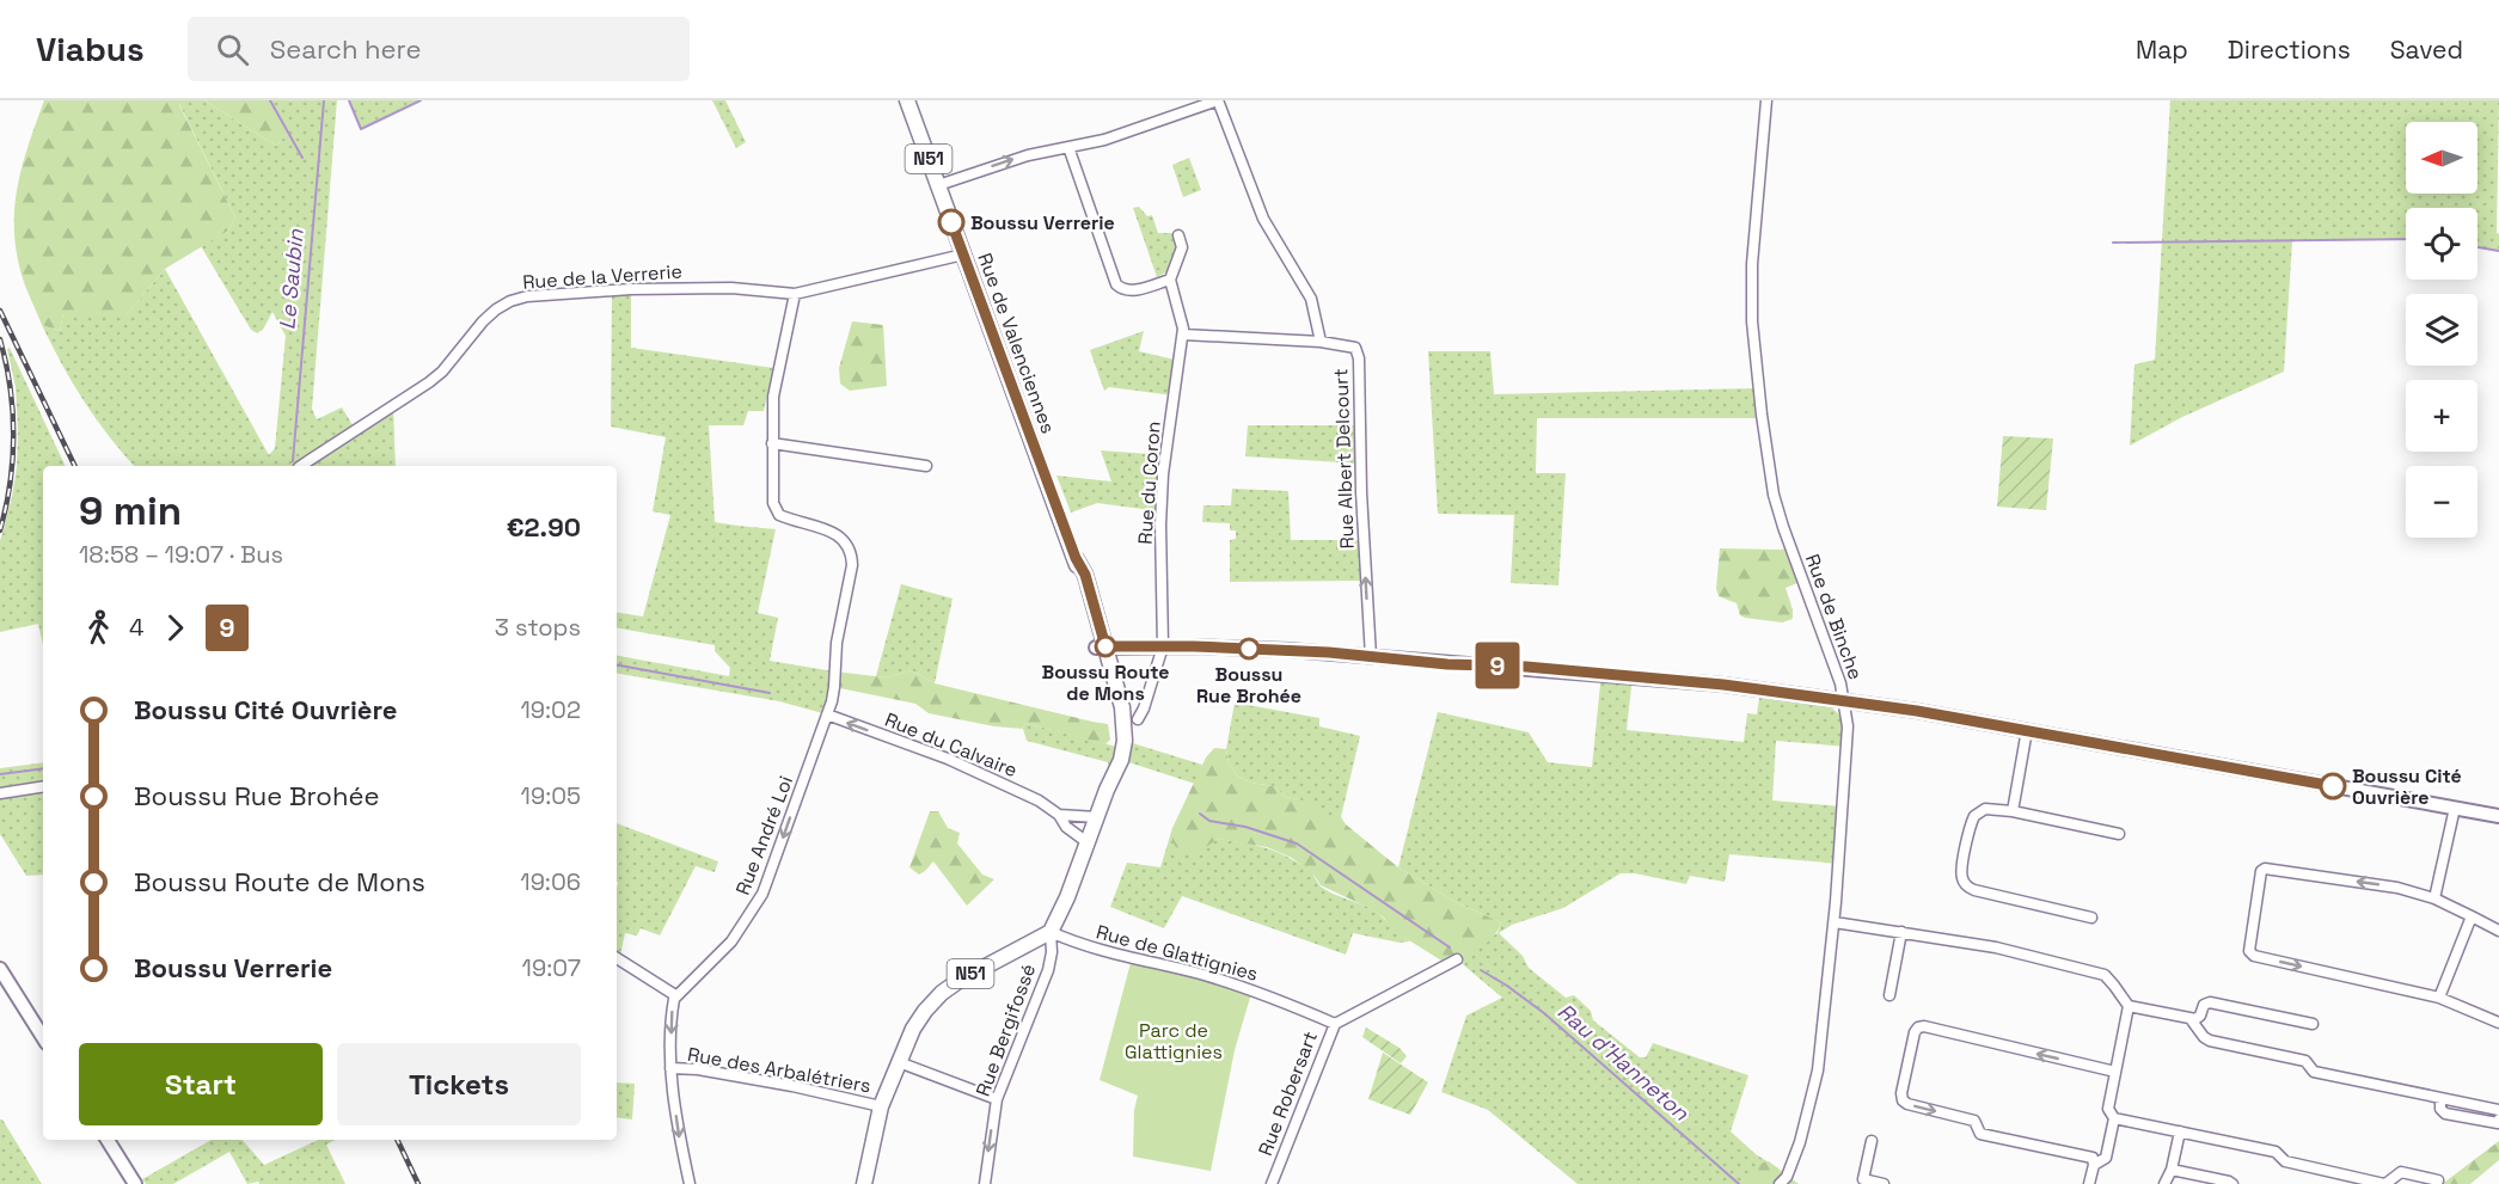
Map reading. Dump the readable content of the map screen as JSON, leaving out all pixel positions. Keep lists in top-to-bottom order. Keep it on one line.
{"streets":{"main road":["N51","Rue de Valenciennes"],"street":["Rue de la Verrerie","Rue Albert Delcourt","Rue du Coron","Rue de Binche","Rue du Calvaire","Rue André Loi","Rue de Glattignies","Rue Bergifossé","Rue des Arbalétriers","Rue Robersart"]},"crossings":[["N51","Rue de Valenciennes"],["N51","Rue du Calvaire"],["N51","Rue de Glattignies"],["N51","Rue Bergifossé"],["N51","Rue des Arbalétriers"],["Rue de la Verrerie","Rue de Valenciennes"],["Rue de la Verrerie","Rue André Loi"],["Rue de Valenciennes","Rue du Calvaire"],["Rue Albert Delcourt","Rue du Coron"],["Rue du Calvaire","Rue André Loi"],["Rue de Glattignies","Rue Bergifossé"],["Rue de Glattignies","Rue Robersart"]],"one_way":["Rue Albert Delcourt","Rue du Calvaire","Rue André Loi"],"water":["Le Saubin","Rau d'Hanneton"],"parks":["Parc de Glattignies"],"places":["Boussu Verrerie","Boussu Route de Mons","Boussu Rue Brohée","Boussu Cité Ouvrière"],"lines":["bus line 9"],"north":"left","page":{"header":"Viabus","search":"Search here","nav":["Map","Directions","Saved"],"on_map":"9","map_buttons":["+","−"],"heading":["9 min","18:58 – 19:07 · Bus","€2.90"],"legs":["4","9","3 stops"],"list":[{"name":"Boussu Cité Ouvrière","value":"19:02"},{"name":"Boussu Rue Brohée","value":"19:05"},{"name":"Boussu Route de Mons","value":"19:06"},{"name":"Boussu Verrerie","value":"19:07"}],"buttons":["Start","Tickets"]}}
